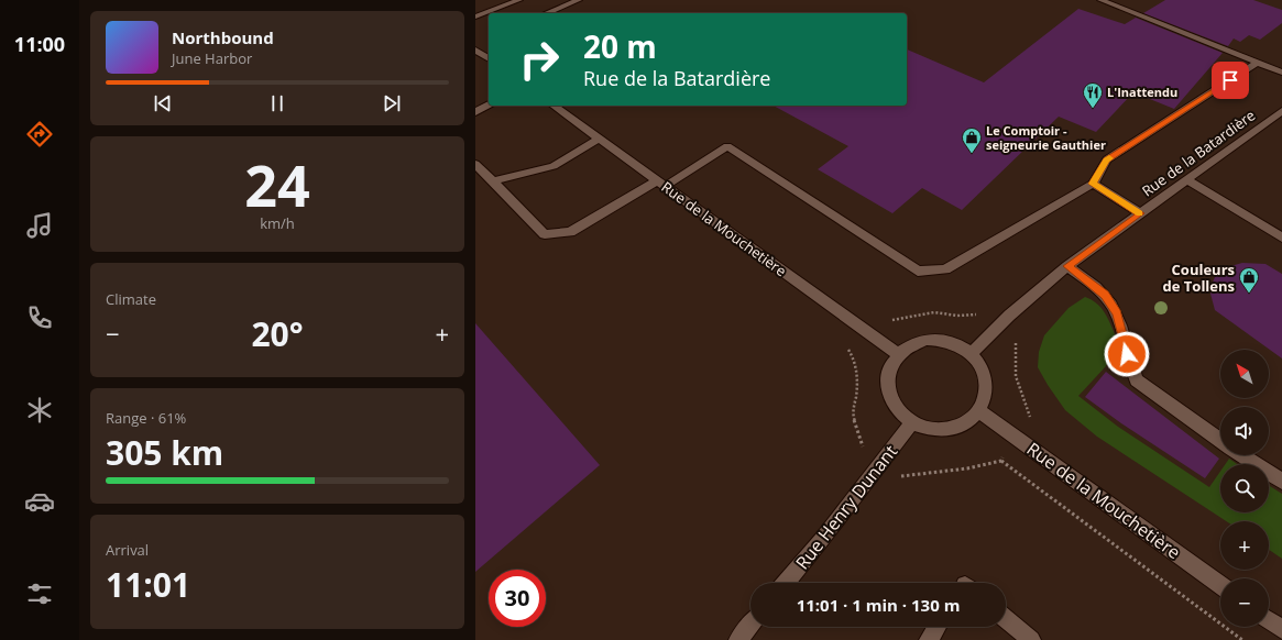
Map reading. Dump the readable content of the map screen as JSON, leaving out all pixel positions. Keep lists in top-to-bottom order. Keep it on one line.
{"streets":{"street":["Rue de la Batardière","Rue de la Mouchetière","Rue Henry Dunant"]},"crossings":[["Rue de la Batardière","Rue de la Mouchetière"],["Rue de la Batardière","Rue Henry Dunant"],["Rue de la Mouchetière","Rue Henry Dunant"]],"places":{"restaurant":["L'Inattendu"],"shop":["Le Comptoir - seigneurie Gauthier","Couleurs de Tollens"]},"north":"top left","page":{"tabs":"11:00","turn":["20 m","Rue de la Batardière"],"song":["Northbound","June Harbor"],"tile":[["24","km/h"],"Climate",["Range · 61%","305 km"],["Arrival","11:01"]],"heat":["−","20°","+"],"map_buttons":["+","−"],"limit":"30","trip":"11:01 · 1 min · 130 m"}}
